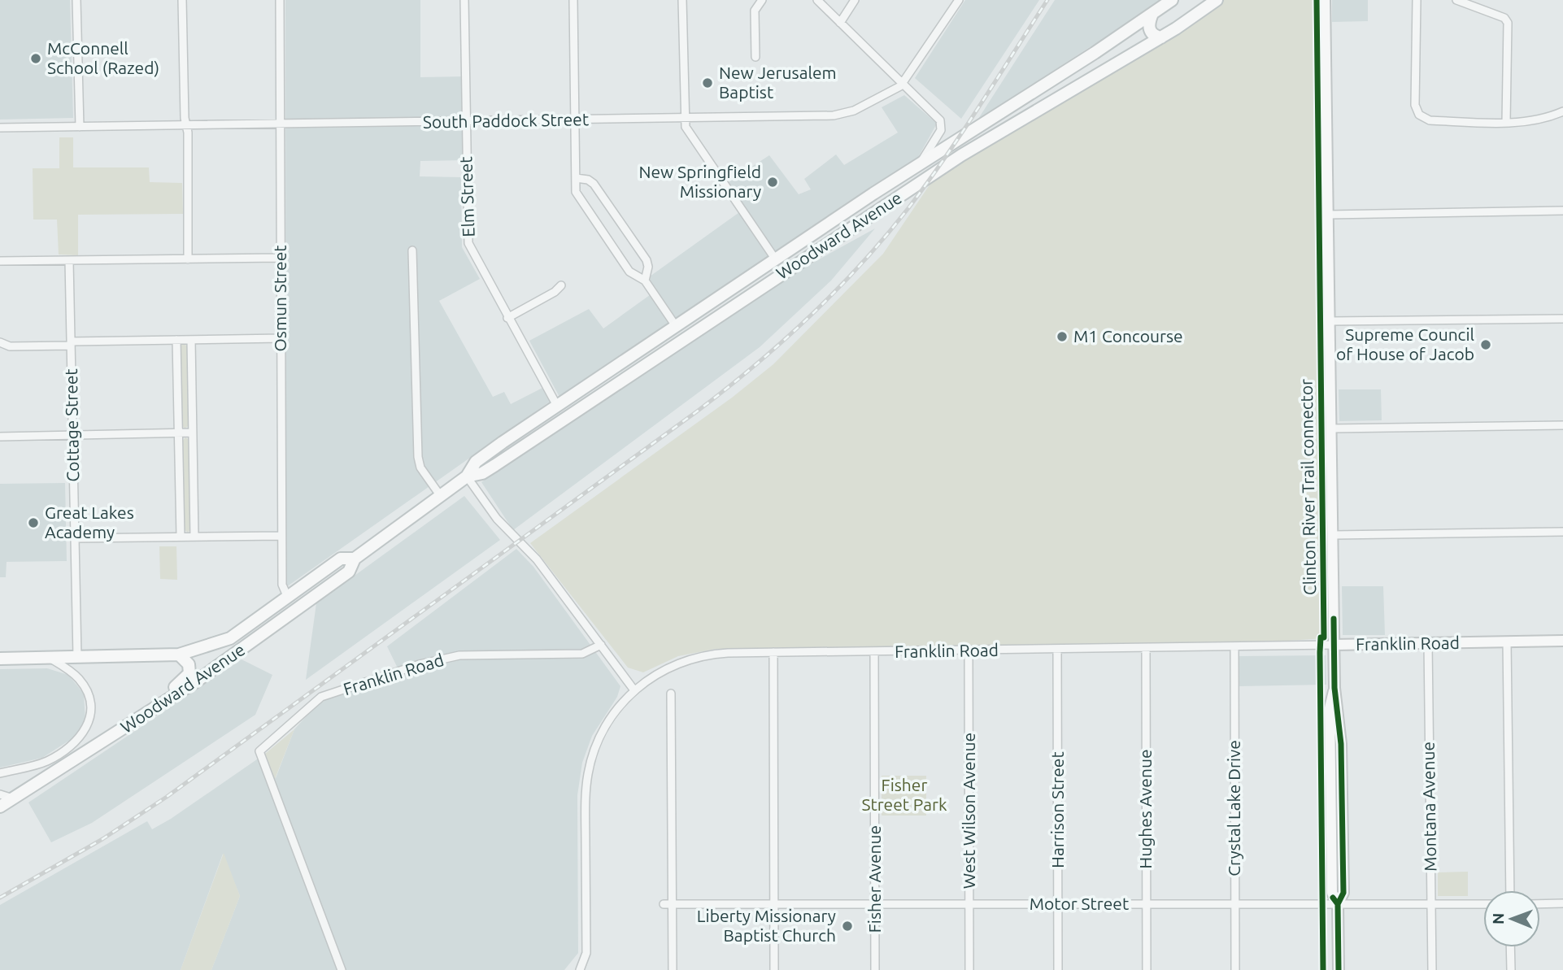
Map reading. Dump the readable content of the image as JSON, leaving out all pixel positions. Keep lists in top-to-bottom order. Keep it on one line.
{"streets":{"main road":["Woodward Avenue"],"street":["South Paddock Street","Elm Street","Osmun Street","Cottage Street","Franklin Road","Montana Avenue","Crystal Lake Drive","Hughes Avenue","Harrison Street","West Wilson Avenue","Fisher Avenue","Motor Street"],"cycle path":["Clinton River Trail connector"]},"crossings":[["South Paddock Street","Elm Street"],["South Paddock Street","Osmun Street"],["Elm Street","Woodward Avenue"],["Woodward Avenue","Osmun Street"],["Woodward Avenue","Cottage Street"],["Franklin Road","Montana Avenue"],["Franklin Road","Crystal Lake Drive"],["Franklin Road","Hughes Avenue"],["Franklin Road","Harrison Street"],["Franklin Road","West Wilson Avenue"],["Franklin Road","Fisher Avenue"],["Montana Avenue","Motor Street"],["Crystal Lake Drive","Motor Street"],["Hughes Avenue","Motor Street"],["Harrison Street","Motor Street"],["West Wilson Avenue","Motor Street"],["Fisher Avenue","Motor Street"]],"parks":["Fisher Street Park"],"places":["McConnell School (Razed)","New Jerusalem Baptist","New Springfield Missionary","M1 Concourse","Supreme Council of House of Jacob","Great Lakes Academy","Liberty Missionary Baptist Church"],"north":"left"}
